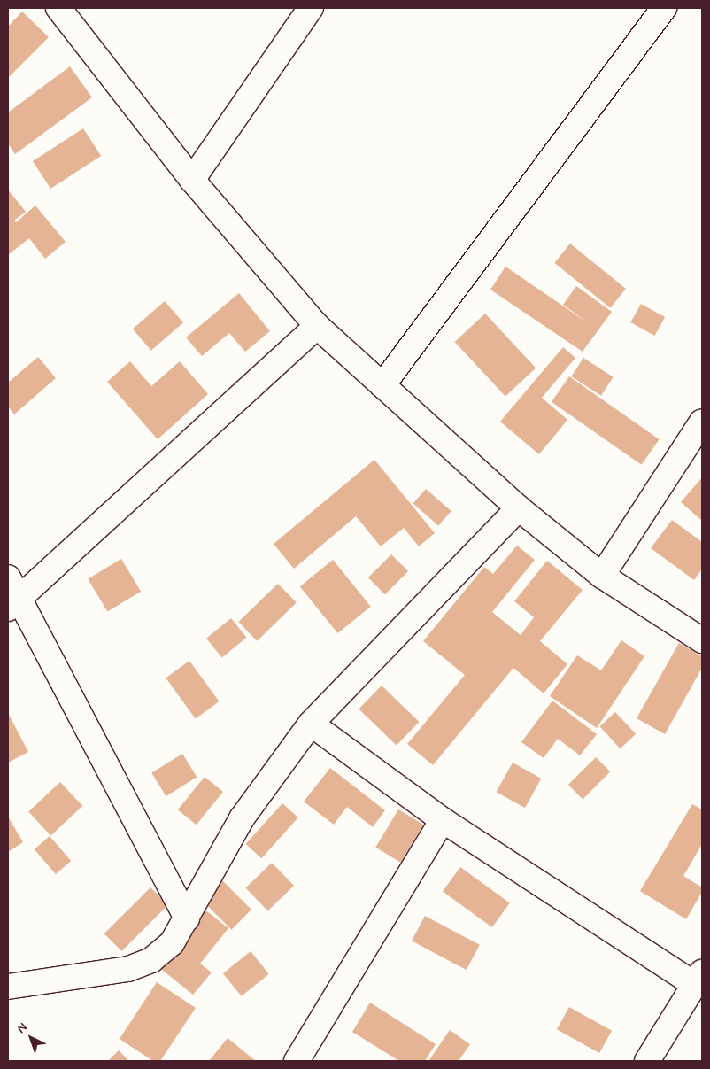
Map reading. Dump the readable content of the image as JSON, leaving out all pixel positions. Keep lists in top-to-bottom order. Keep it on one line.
{"north":"top left"}
